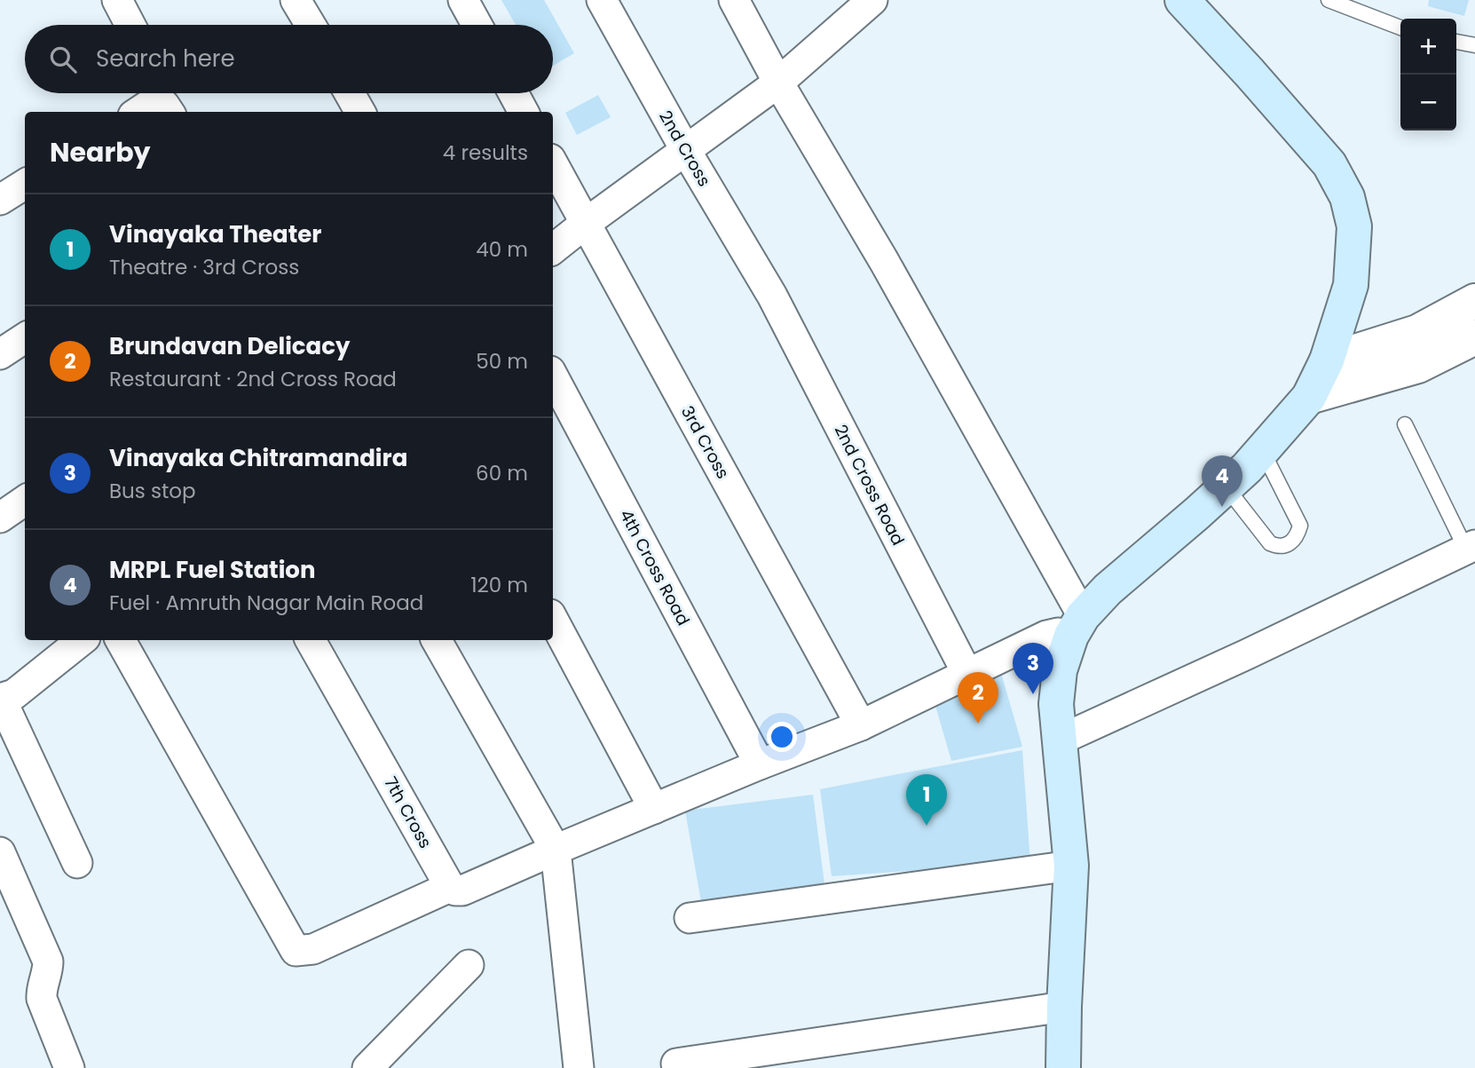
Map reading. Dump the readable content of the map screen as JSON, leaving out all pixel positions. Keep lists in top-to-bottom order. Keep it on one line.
{"streets":{"street":["2nd Cross","3rd Cross","2nd Cross Road","4th Cross Road","7th Cross"]},"crossings":[["2nd Cross","2nd Cross Road"]],"page":{"map_buttons":["+","−"],"search":"Search here","heading":["Nearby","4 results"],"list":[{"mark":"1","name":"Vinayaka Theater","note":"Theatre · 3rd Cross","value":"40 m"},{"mark":"2","name":"Brundavan Delicacy","note":"Restaurant · 2nd Cross Road","value":"50 m"},{"mark":"3","name":"Vinayaka Chitramandira","note":"Bus stop","value":"60 m"},{"mark":"4","name":"MRPL Fuel Station","note":"Fuel · Amruth Nagar Main Road","value":"120 m"}],"pins":["4","3","2","1"]}}
